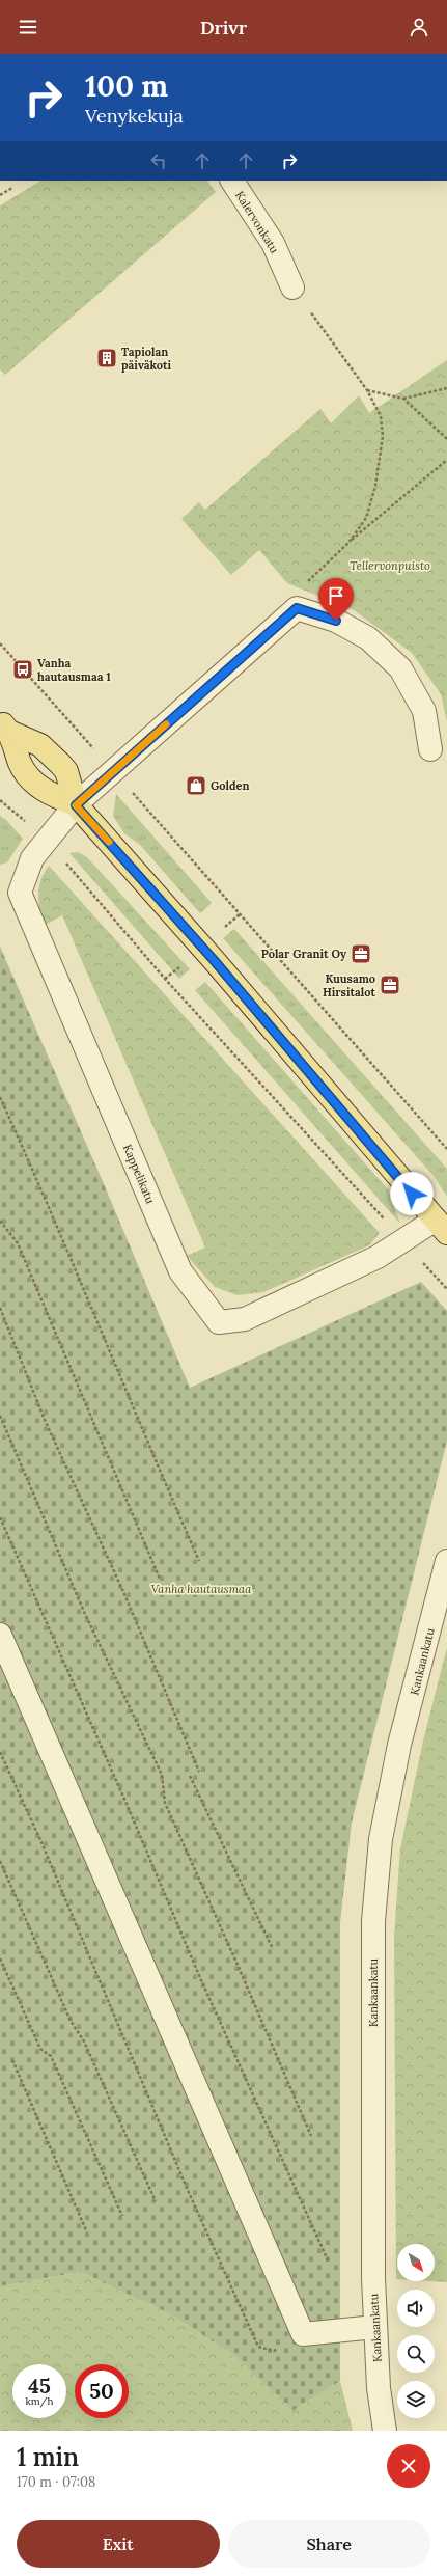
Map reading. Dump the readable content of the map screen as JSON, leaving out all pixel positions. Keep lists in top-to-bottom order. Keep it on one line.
{"streets":{"street":["Kalervonkatu","Kappelikatu","Kankaankatu"]},"parks":["Tellervonpuisto","Vanha hautausmaa"],"places":{"building":["Tapiolan päiväkoti"],"bus stop":["Vanha hautausmaa 1"],"shop":["Golden"],"office":["Polar Granit Oy","Kuusamo Hirsitalot"]},"north":"bottom right","page":{"header":"Drivr","turn":["100 m","Venykekuja"],"speed":"45 km/h","limit":"50","heading":["1 min","170 m · 07:08"],"buttons":["Exit","Share"]}}
